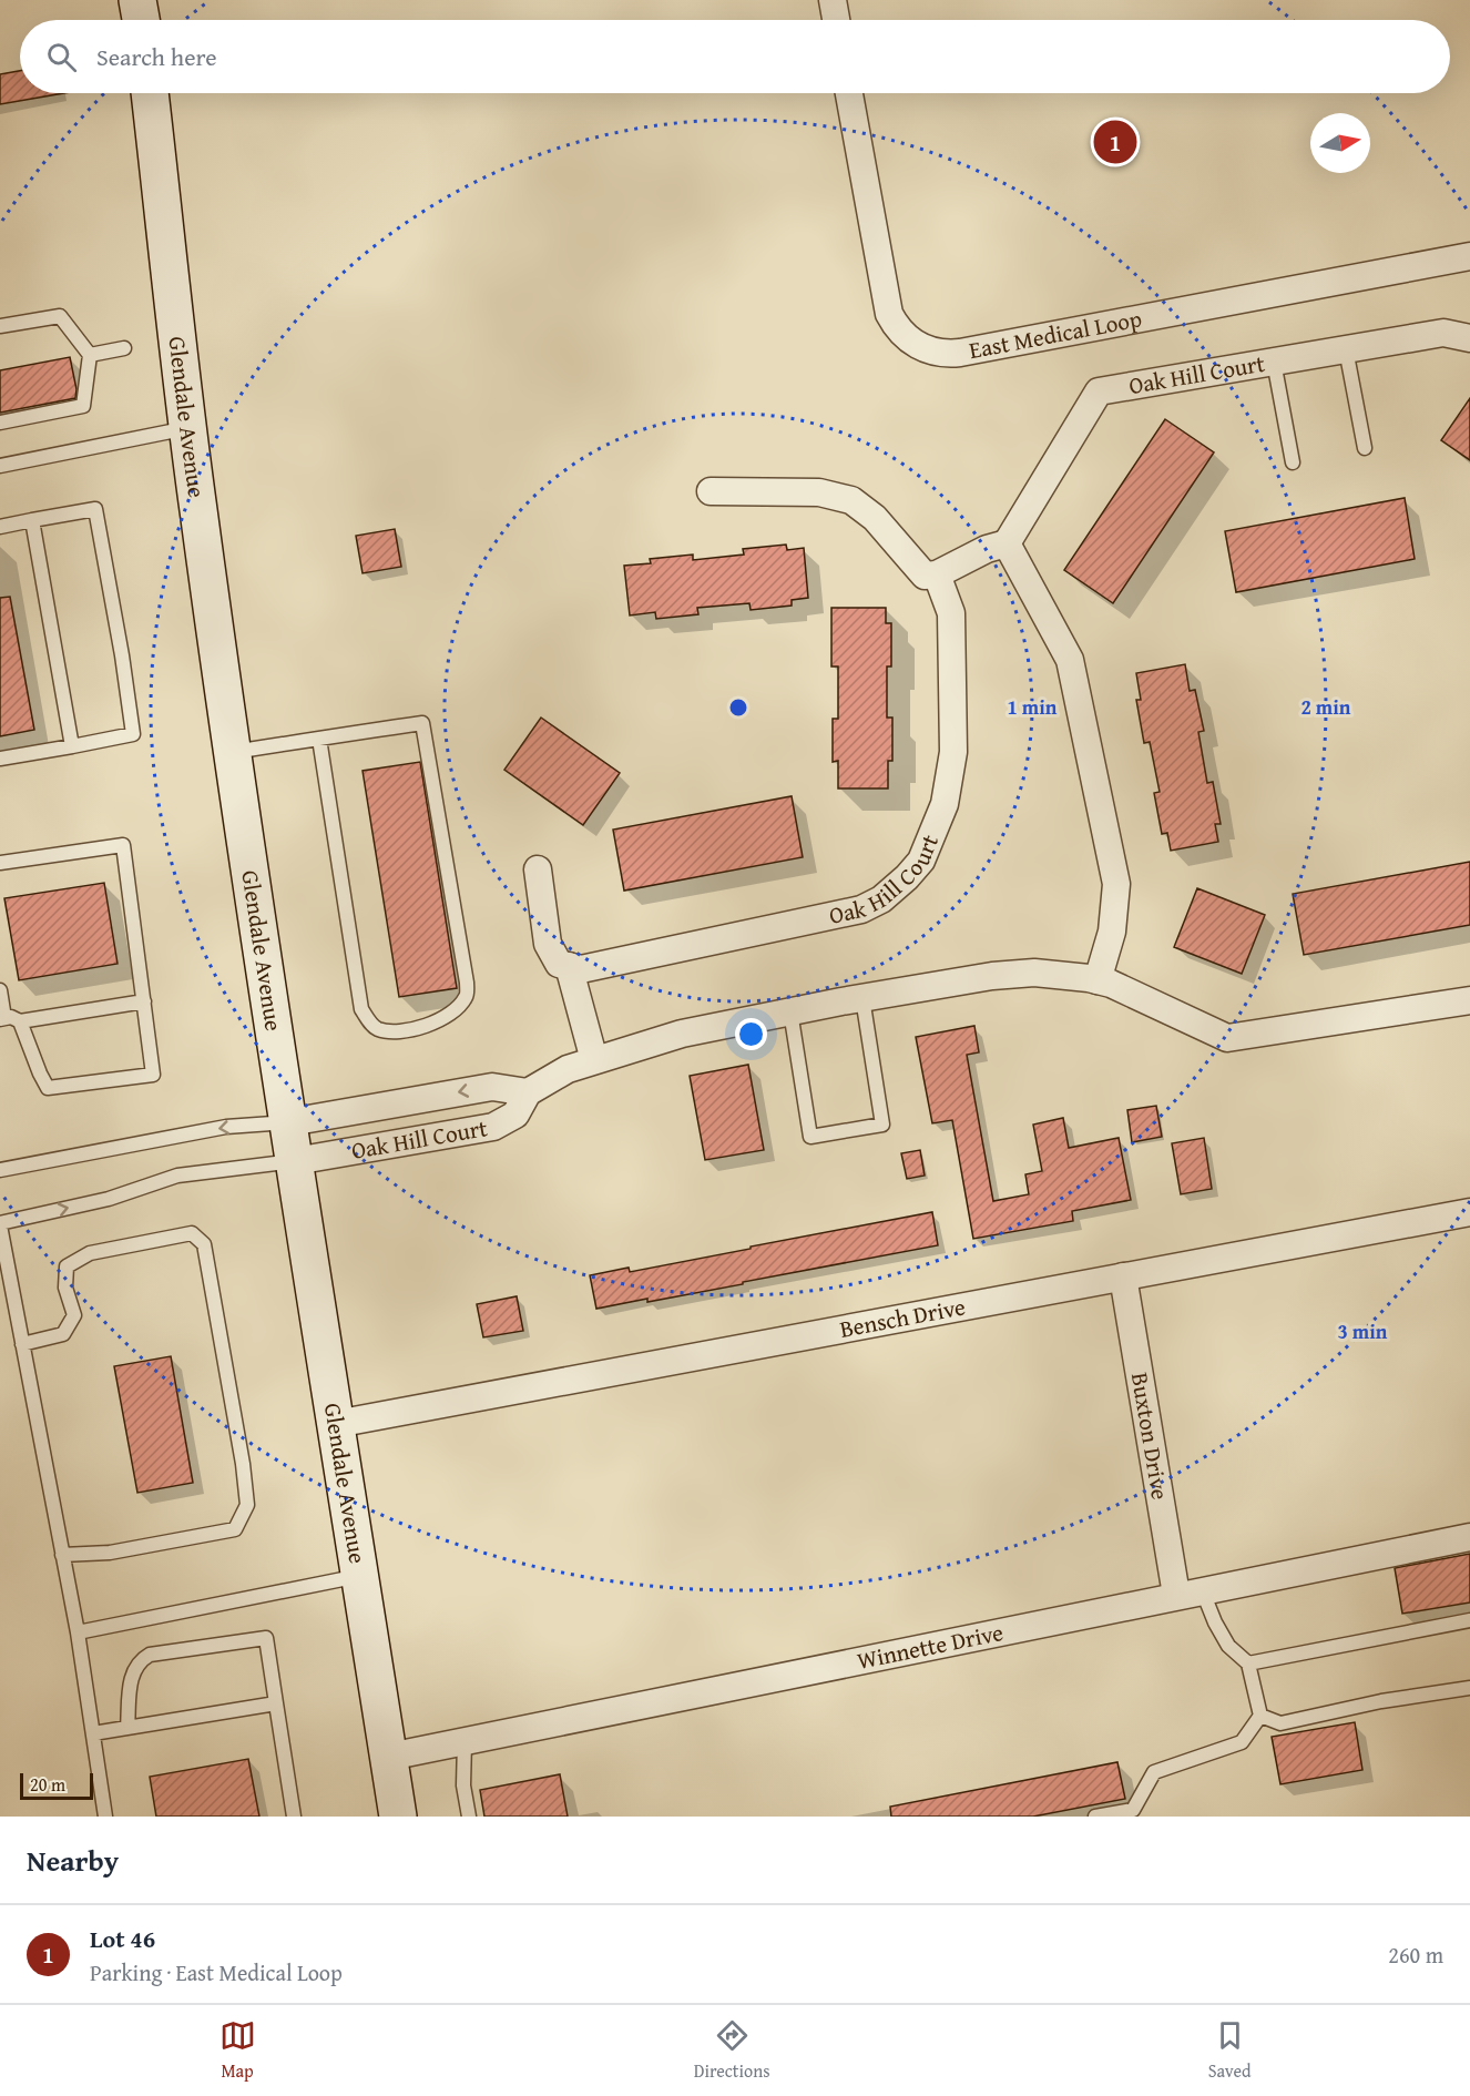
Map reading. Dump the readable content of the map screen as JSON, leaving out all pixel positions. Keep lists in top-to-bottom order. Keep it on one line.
{"streets":{"main road":["Glendale Avenue"],"street":["East Medical Loop","Oak Hill Court","Bensch Drive","Buxton Drive","Winnette Drive"]},"crossings":[["Oak Hill Court","Glendale Avenue"],["Glendale Avenue","Bensch Drive"],["Glendale Avenue","Winnette Drive"],["Bensch Drive","Buxton Drive"],["Buxton Drive","Winnette Drive"]],"scale_bar":"20 m","north":"right","page":{"search":"Search here","pins":"1","scale":"20 m","heading":"Nearby","list":[{"mark":"1","name":"Lot 46","note":"Parking · East Medical Loop","value":"260 m"}],"nav":["Map","Directions","Saved"]},"rings":["1 min","2 min","3 min"]}
